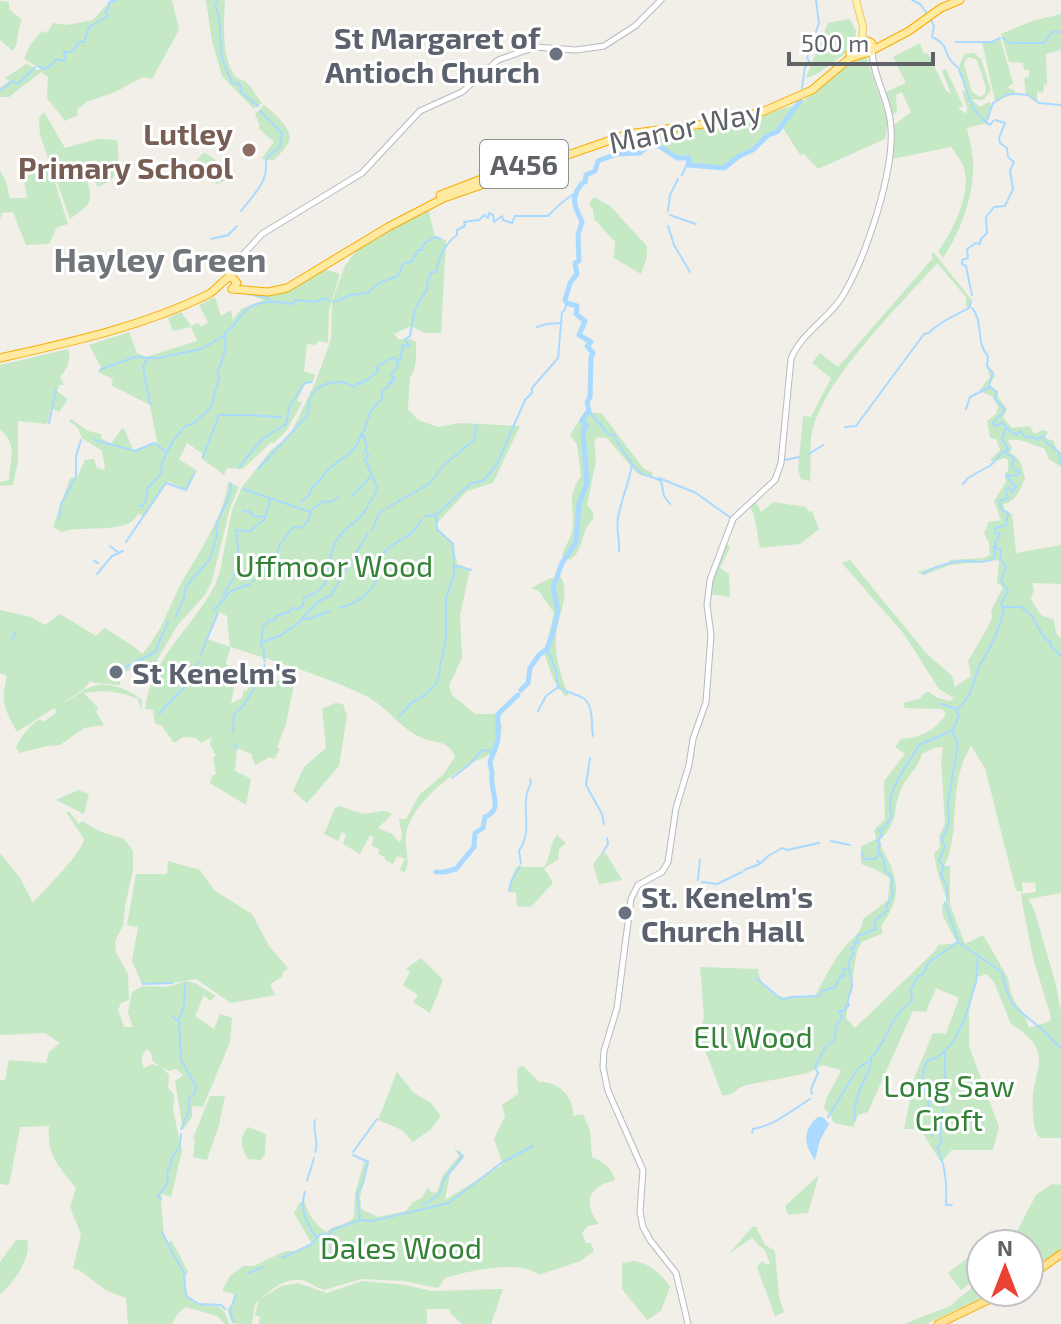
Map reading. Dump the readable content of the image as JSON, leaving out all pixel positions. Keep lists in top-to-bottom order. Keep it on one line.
{"streets":{"highway":["Manor Way","A456"]},"crossings":[["Manor Way","A456"]],"districts":["Hayley Green"],"parks":["Uffmoor Wood","Ell Wood","Long Saw Croft","Dales Wood"],"places":["St Margaret of Antioch Church","Lutley Primary School","St Kenelm's","St. Kenelm's Church Hall"],"scale_bar":"500 m","north":"top"}
